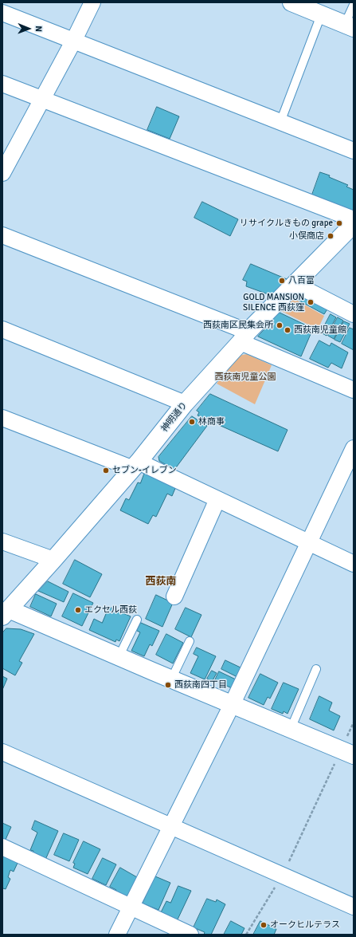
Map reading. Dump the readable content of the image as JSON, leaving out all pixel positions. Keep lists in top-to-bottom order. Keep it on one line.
{"streets":{"street":["神明通り"]},"districts":["西荻南"],"parks":["西荻南児童公園"],"places":["リサイクルきもの grape","小俣商店","八百富","GOLD MANSION SILENCE 西荻窪","西荻南区民集会所","西荻南児童館","林商事","セブン-イレブン","エクセル西荻","西荻南四丁目","オークヒルテラス"],"north":"right"}
